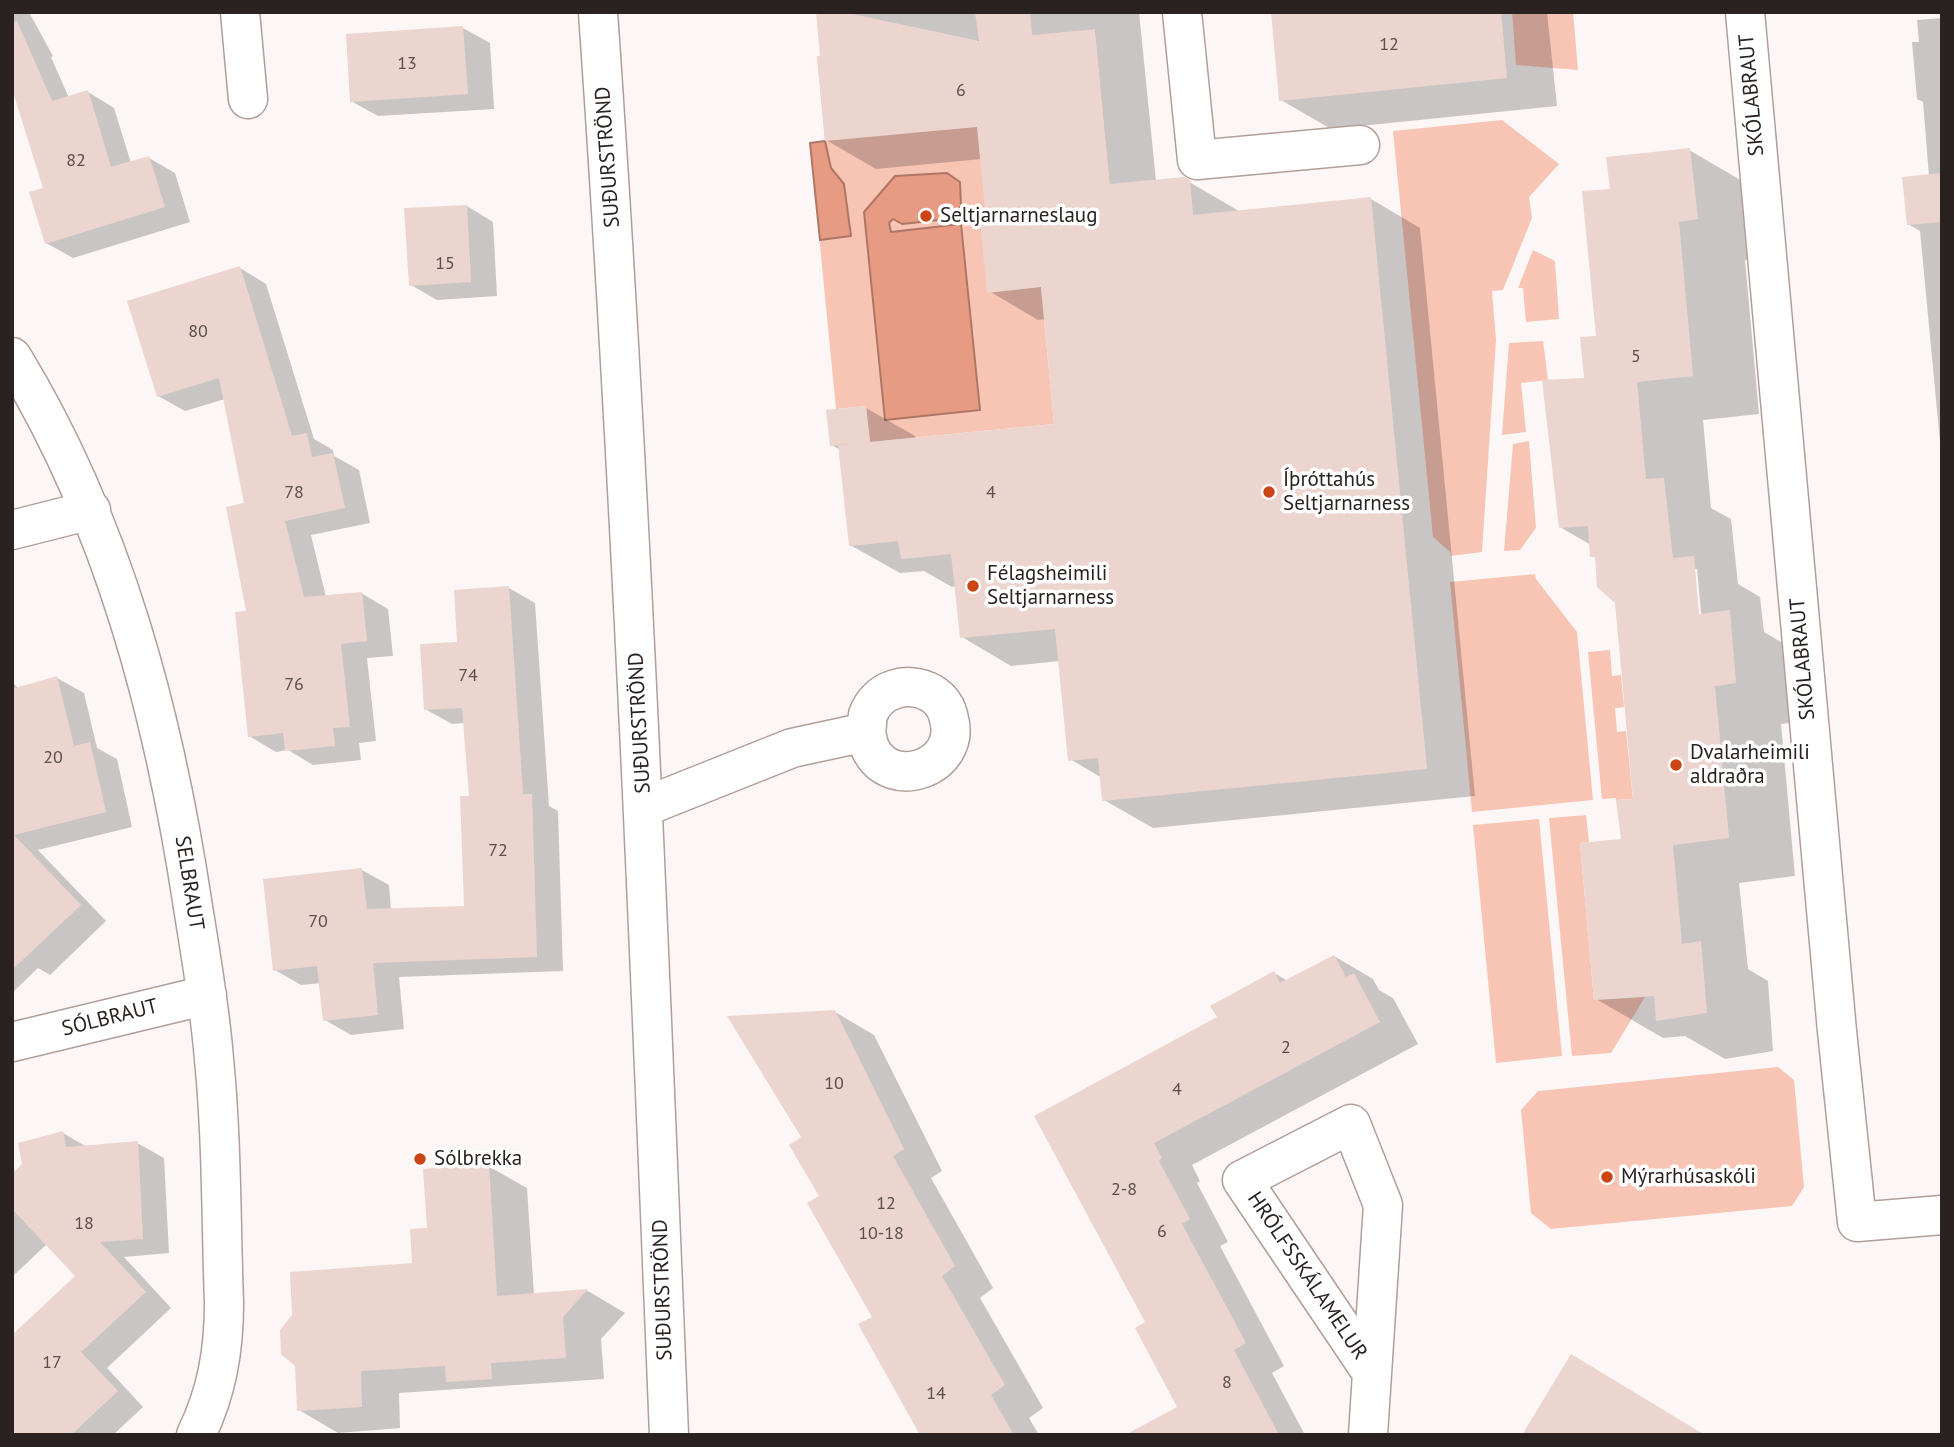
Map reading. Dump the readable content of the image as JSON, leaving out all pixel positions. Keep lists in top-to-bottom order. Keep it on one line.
{"streets":{"street":["SKÓLABRAUT","SUÐURSTRÖND","SELBRAUT","SÓLBRAUT","HRÓLFSSKÁLAMELUR"]},"crossings":[["SELBRAUT","SÓLBRAUT"]],"places":["Seltjarnarneslaug","Íþróttahús Seltjarnarness","Félagsheimili Seltjarnarness","Dvalarheimili aldraðra","Sólbrekka","Mýrarhúsaskóli"],"house_numbers":["12","13","6","82","15","80","5","78","4","74","76","20","72","70","2","10","4","2-8","12","18","6","10-18","17","8","14"]}
